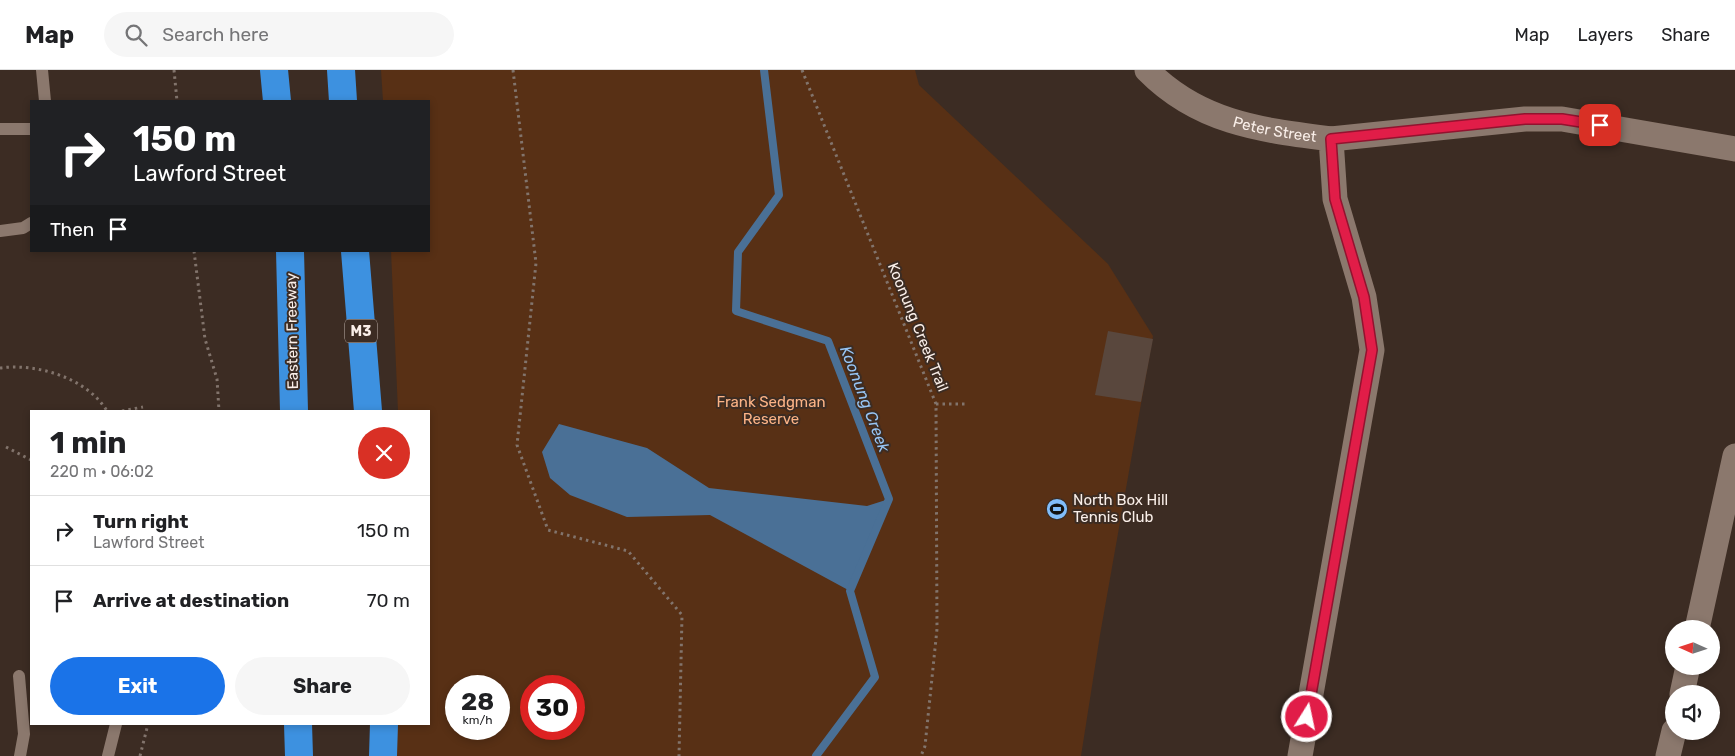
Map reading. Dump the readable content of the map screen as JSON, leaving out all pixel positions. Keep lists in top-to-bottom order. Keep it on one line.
{"streets":{"highway":["Eastern Freeway","M3"],"street":["Peter Street"],"path":["Koonung Creek Trail"]},"water":["Koonung Creek"],"parks":["Frank Sedgman Reserve"],"places":{"sports":["North Box Hill Tennis Club"]},"north":"left","page":{"header":"Map","search":"Search here","nav":["Map","Layers","Share"],"turn":["150 m","Lawford Street"],"then":"Then","heading":["1 min","220 m · 06:02"],"list":[{"name":"Turn right","note":"Lawford Street","value":"150 m"},{"name":"Arrive at destination","value":"70 m"}],"buttons":["Exit","Share"],"speed":"28 km/h","limit":"30"}}
